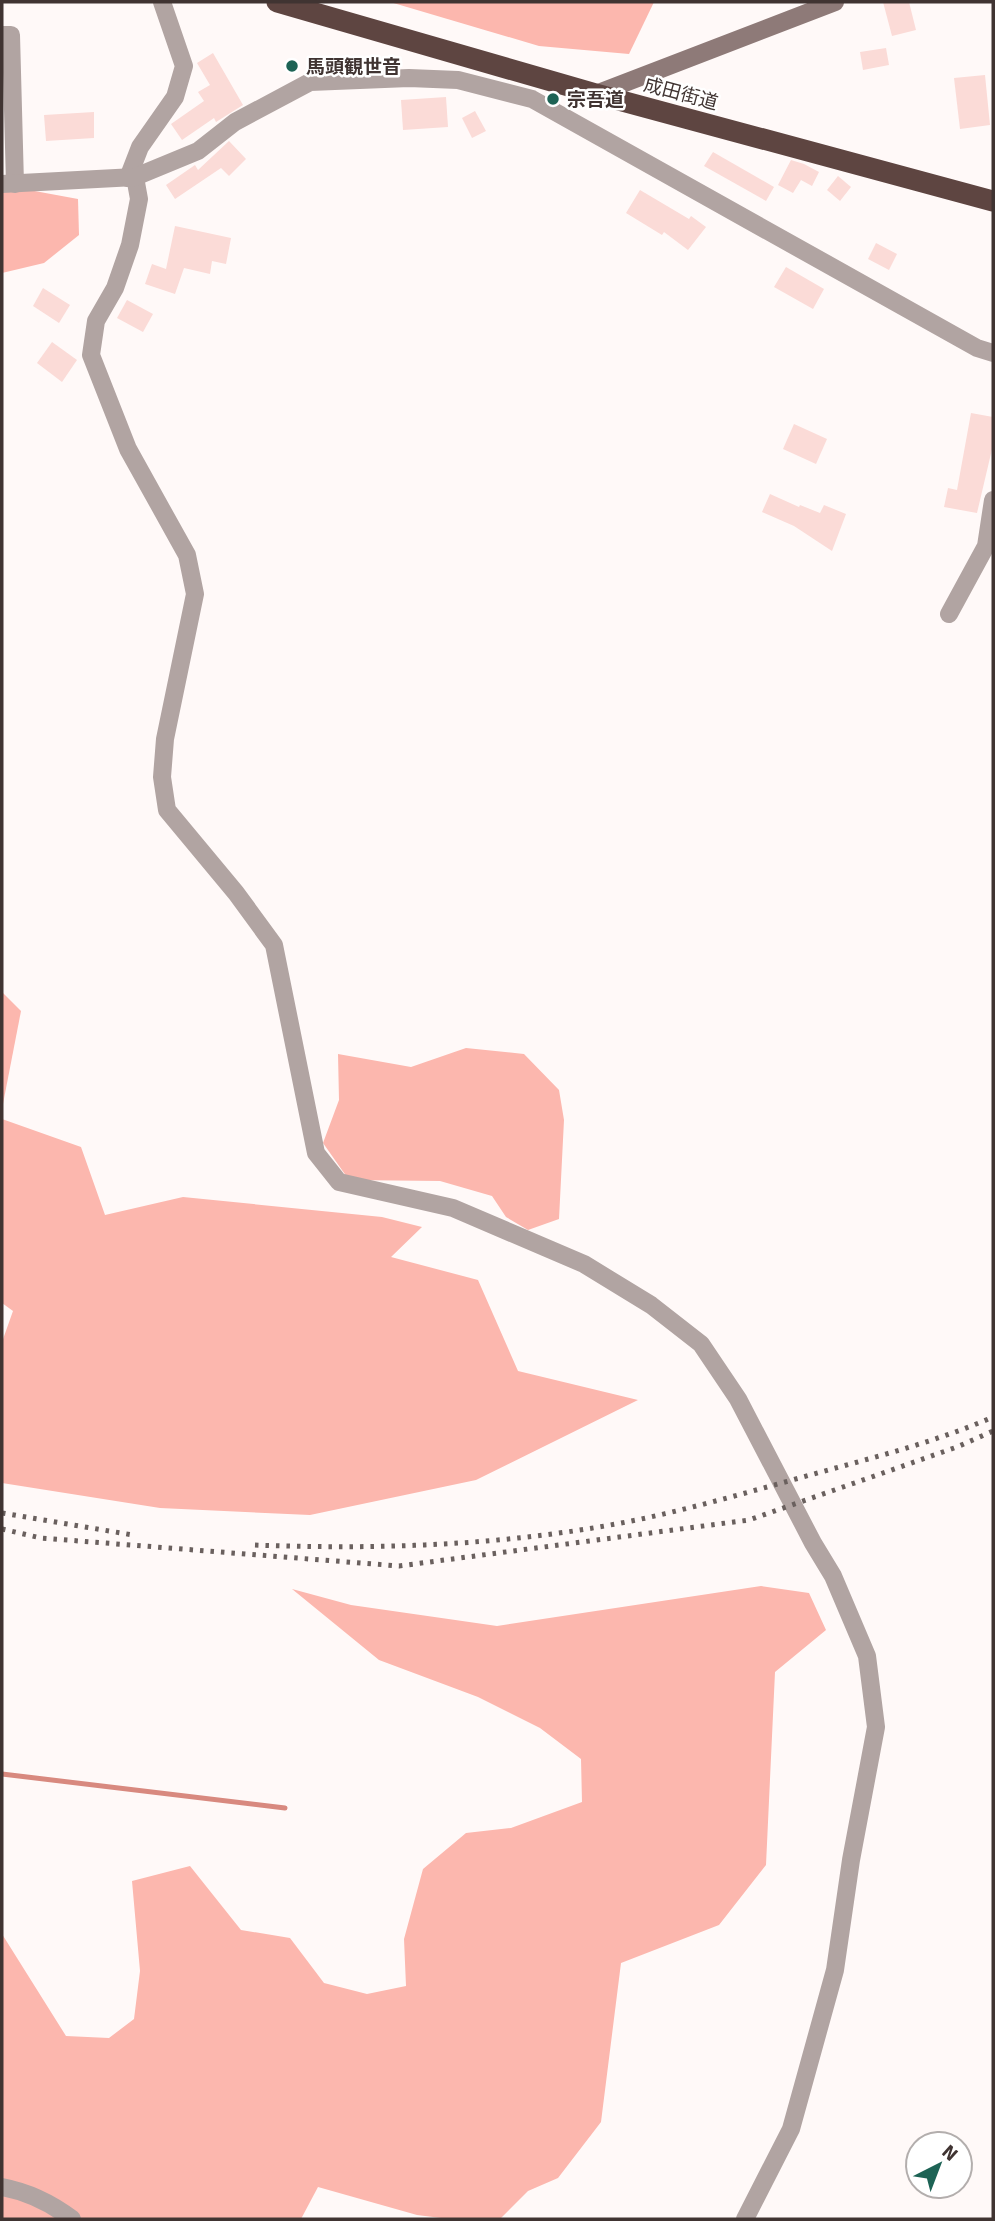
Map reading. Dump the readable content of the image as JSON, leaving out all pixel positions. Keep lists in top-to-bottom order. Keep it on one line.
{"streets":{"highway":["成田街道"]},"places":["馬頭観世音","宗吾道"],"north":"top right"}
